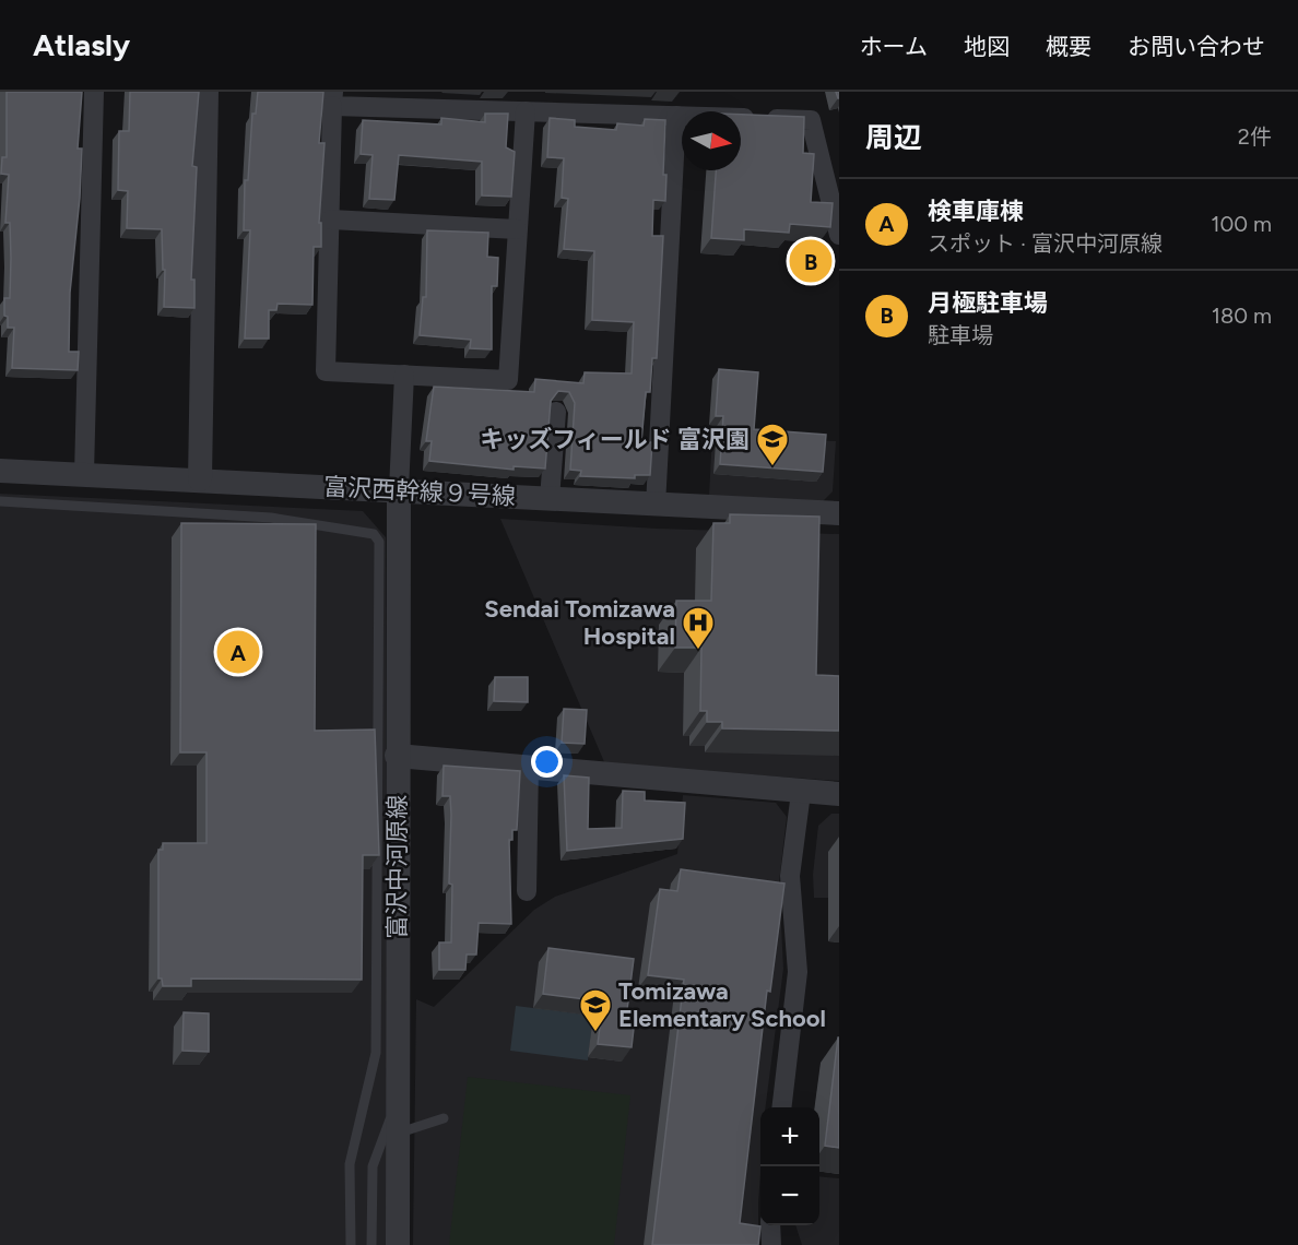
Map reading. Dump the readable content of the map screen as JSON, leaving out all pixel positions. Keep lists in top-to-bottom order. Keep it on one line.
{"streets":{"street":["富沢西幹線９号線","富沢中河原線"]},"crossings":[["富沢西幹線９号線","富沢中河原線"]],"places":{"school or university":["キッズフィールド 富沢園","Tomizawa Elementary School"],"hospital":["Sendai Tomizawa Hospital"]},"north":"right","page":{"header":"Atlasly","nav":["ホーム","地図","概要","お問い合わせ"],"heading":["周辺","2件"],"list":[{"mark":"A","name":"検車庫棟","note":"スポット · 富沢中河原線","value":"100 m"},{"mark":"B","name":"月極駐車場","note":"駐車場","value":"180 m"}],"pins":["B","A"],"map_buttons":["+","−"]}}
